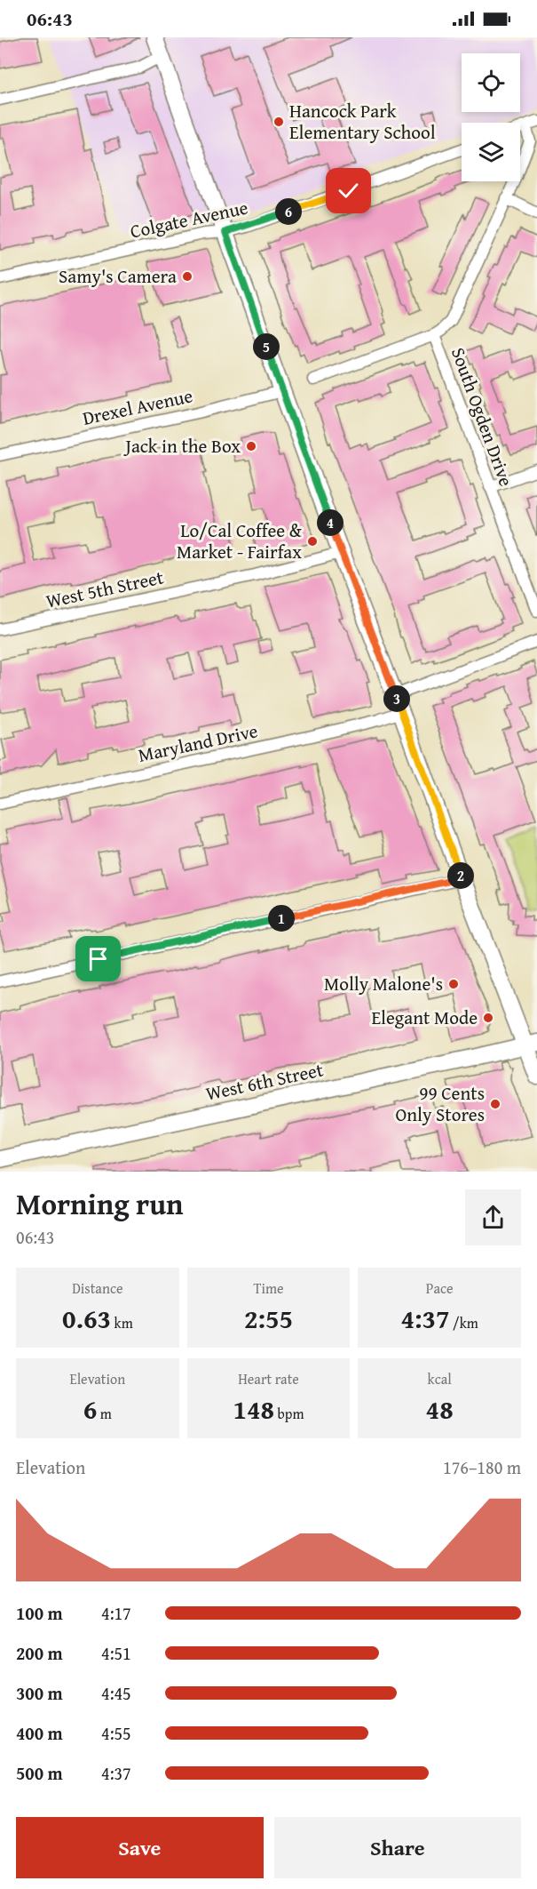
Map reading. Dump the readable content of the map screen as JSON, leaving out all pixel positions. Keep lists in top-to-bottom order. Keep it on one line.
{"streets":{"main road":["West 6th Street"],"street":["Colgate Avenue","Drexel Avenue","South Ogden Drive","West 5th Street","Maryland Drive"]},"places":["Hancock Park Elementary School","Samy's Camera","Jack in the Box","Lo/Cal Coffee & Market - Fairfax","Molly Malone's","Elegant Mode","99 Cents Only Stores"],"page":{"status":"06:43","pins":["6","5","4","3","2","1"],"heading":["Morning run","06:43"],"stats":[["Distance","0.63 km"],["Time","2:55"],["Pace","4:37 /km"],["Elevation","6 m"],["Heart rate","148 bpm"],["kcal","48"]],"chart":["Elevation","176–180 m"],"list":[{"name":"100 m","note":"4:17"},{"name":"200 m","note":"4:51"},{"name":"300 m","note":"4:45"},{"name":"400 m","note":"4:55"},{"name":"500 m","note":"4:37"}],"buttons":["Save","Share"]}}
